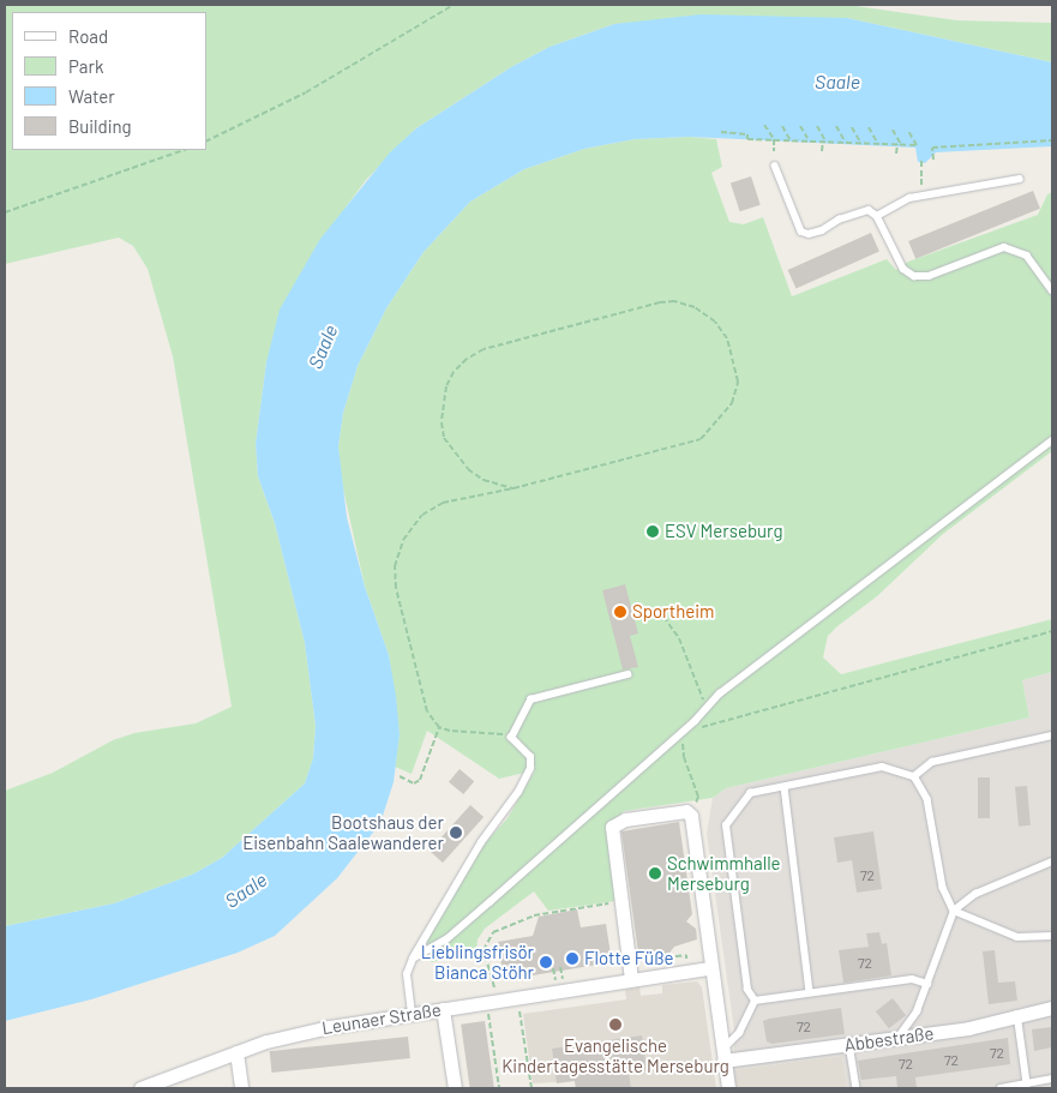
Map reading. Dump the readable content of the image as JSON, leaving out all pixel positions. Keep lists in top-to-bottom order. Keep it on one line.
{"streets":{"street":["Leunaer Straße","Abbestraße"]},"water":["Saale"],"places":["ESV Merseburg","Sportheim","Bootshaus der Eisenbahn Saalewanderer","Schwimmhalle Merseburg","Flotte Füße","Lieblingsfrisör Bianca Stöhr","Evangelische Kindertagesstätte Merseburg"],"house_numbers":["72","72","72","72","72","72"],"legend":["Road","Park","Water","Building"]}
